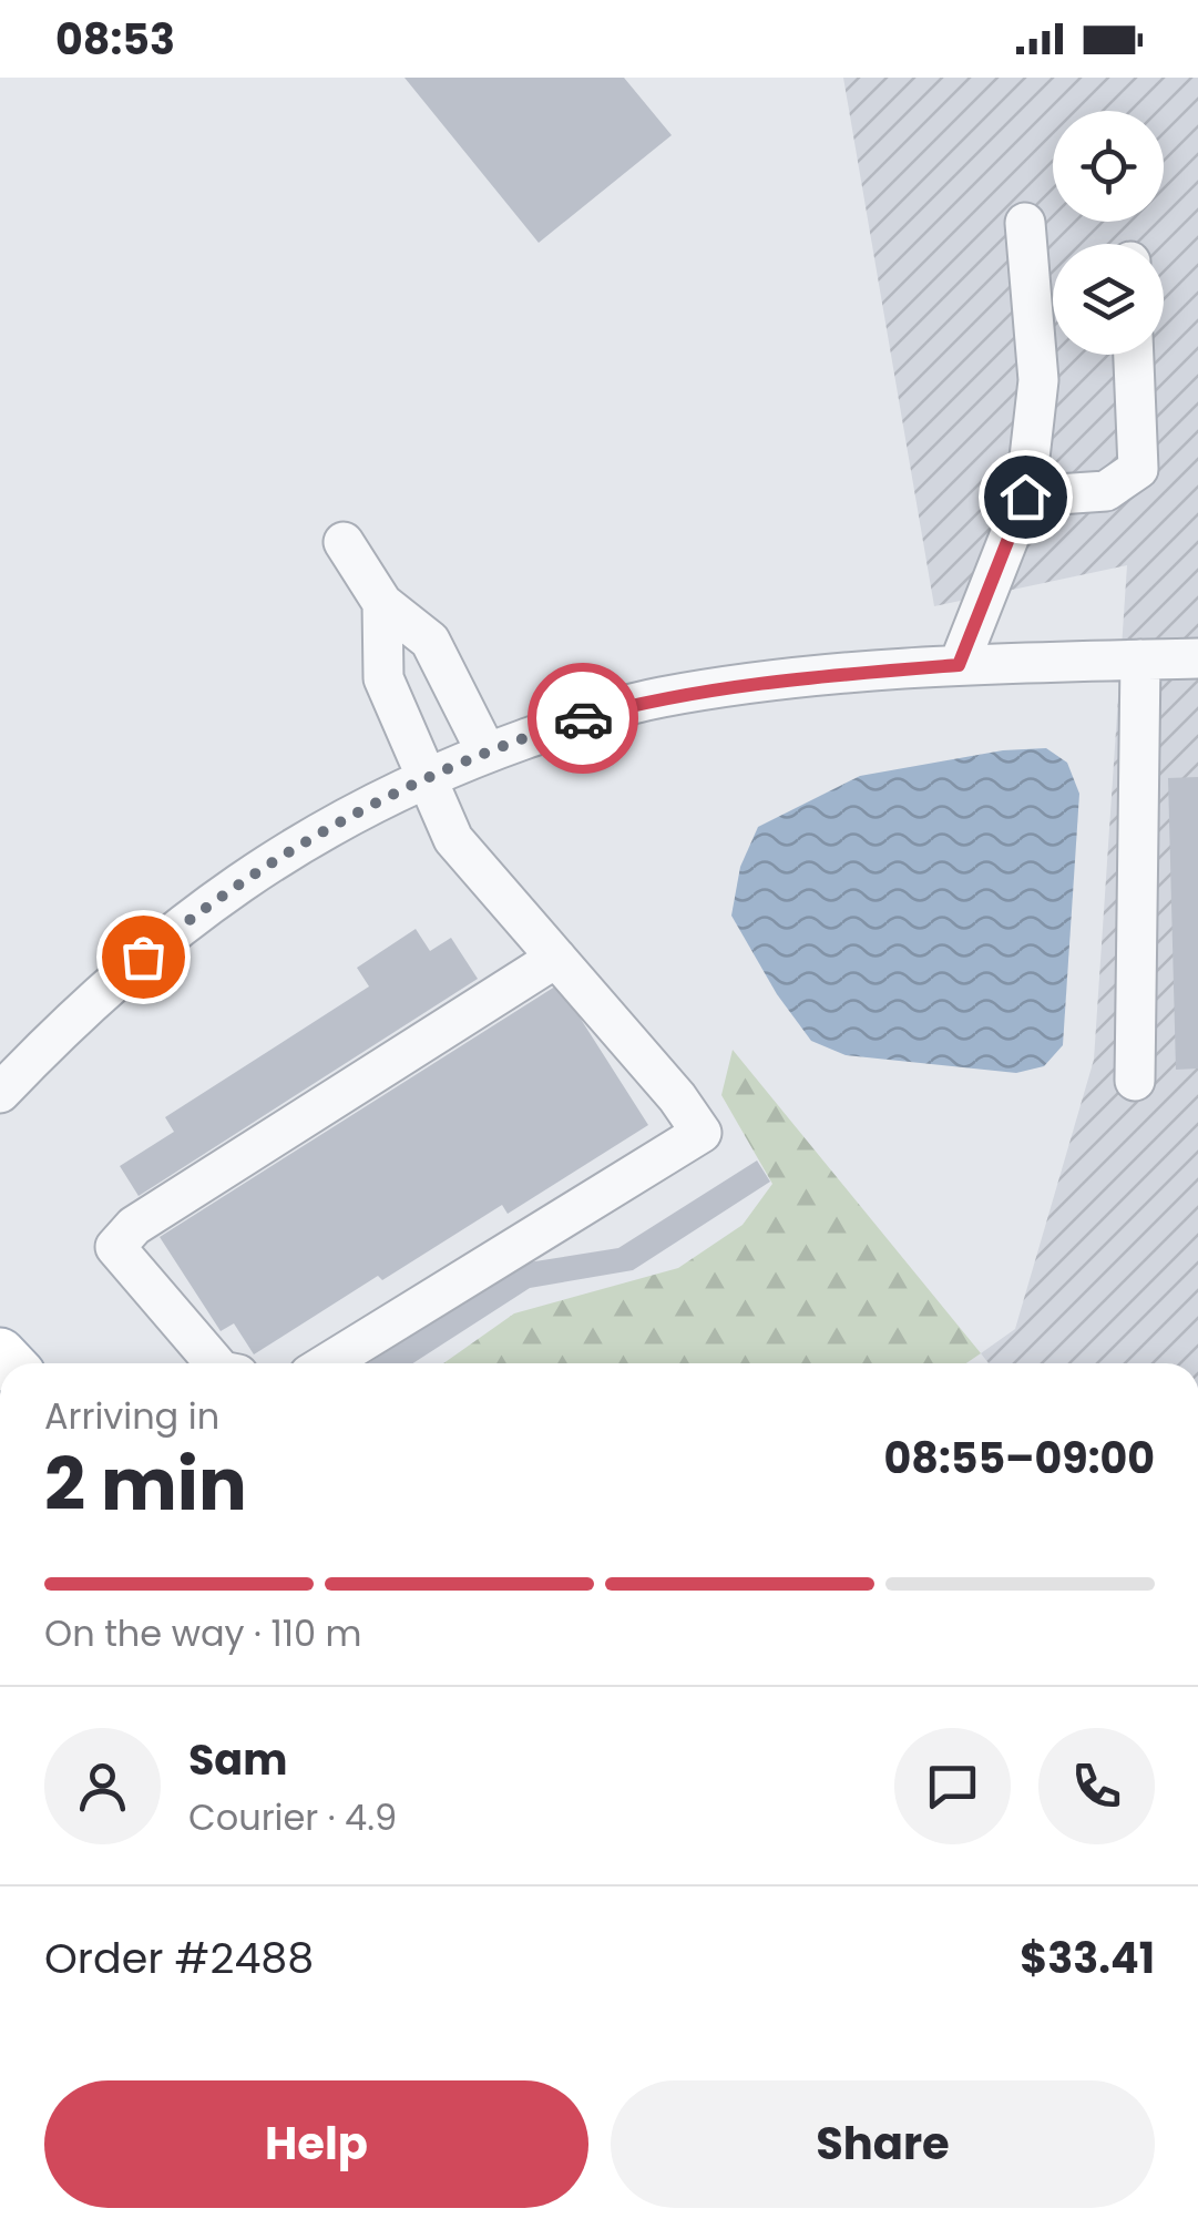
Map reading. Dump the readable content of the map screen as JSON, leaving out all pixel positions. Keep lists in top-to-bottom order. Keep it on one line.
{"page":{"status":"08:53","heading":["2 min","Arriving in","08:55–09:00"],"panel":["Sam","Courier · 4.9","Order #2488","$33.41"],"bar":"On the way · 110 m","buttons":["Help","Share"]}}
